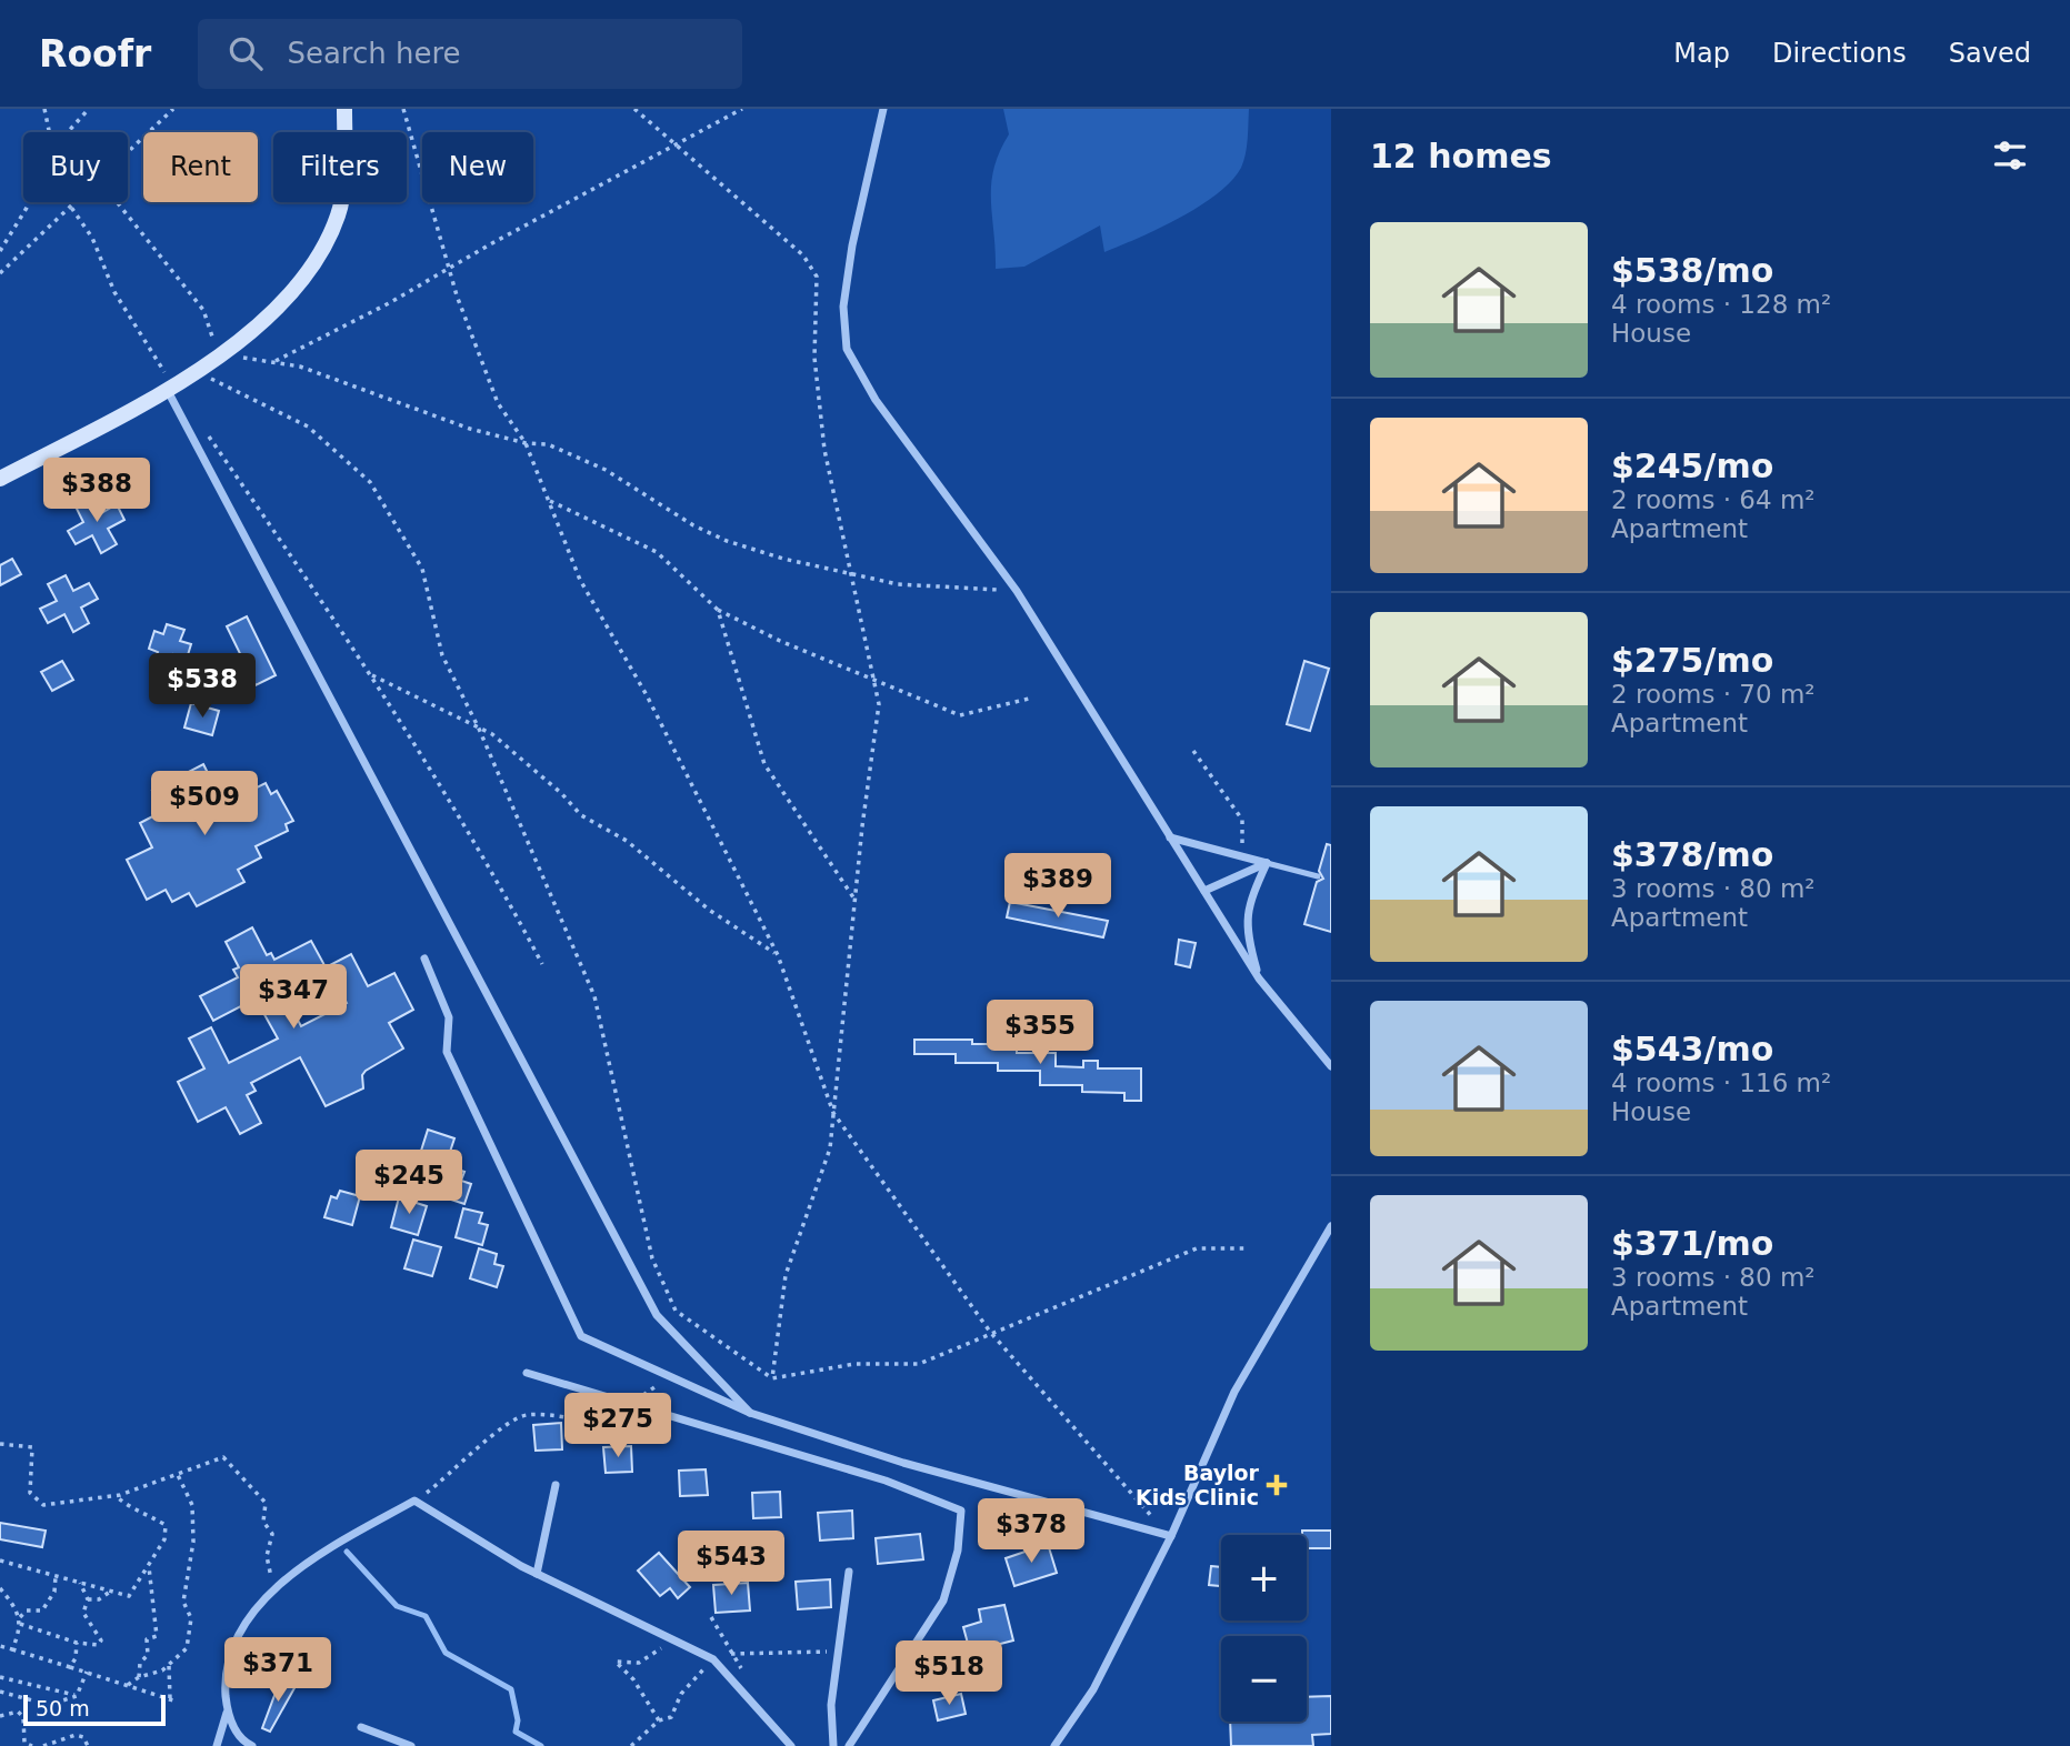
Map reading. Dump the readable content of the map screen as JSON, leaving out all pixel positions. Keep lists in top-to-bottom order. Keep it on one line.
{"places":{"health":["Baylor Kids Clinic"]},"scale_bar":"50 m","page":{"header":"Roofr","search":"Search here","nav":["Map","Directions","Saved"],"heading":"12 homes","chip":["Buy","Rent","Filters","New"],"list":[{"name":"$538/mo","note":"4 rooms · 128 m² · House"},{"name":"$245/mo","note":"2 rooms · 64 m² · Apartment"},{"name":"$275/mo","note":"2 rooms · 70 m² · Apartment"},{"name":"$378/mo","note":"3 rooms · 80 m² · Apartment"},{"name":"$543/mo","note":"4 rooms · 116 m² · House"},{"name":"$371/mo","note":"3 rooms · 80 m² · Apartment"}],"price":["$388","$538","$509","$389","$347","$355","$245","$275","$378","$543","$371","$518"],"map_buttons":["+","−"],"scale":"50 m"}}
